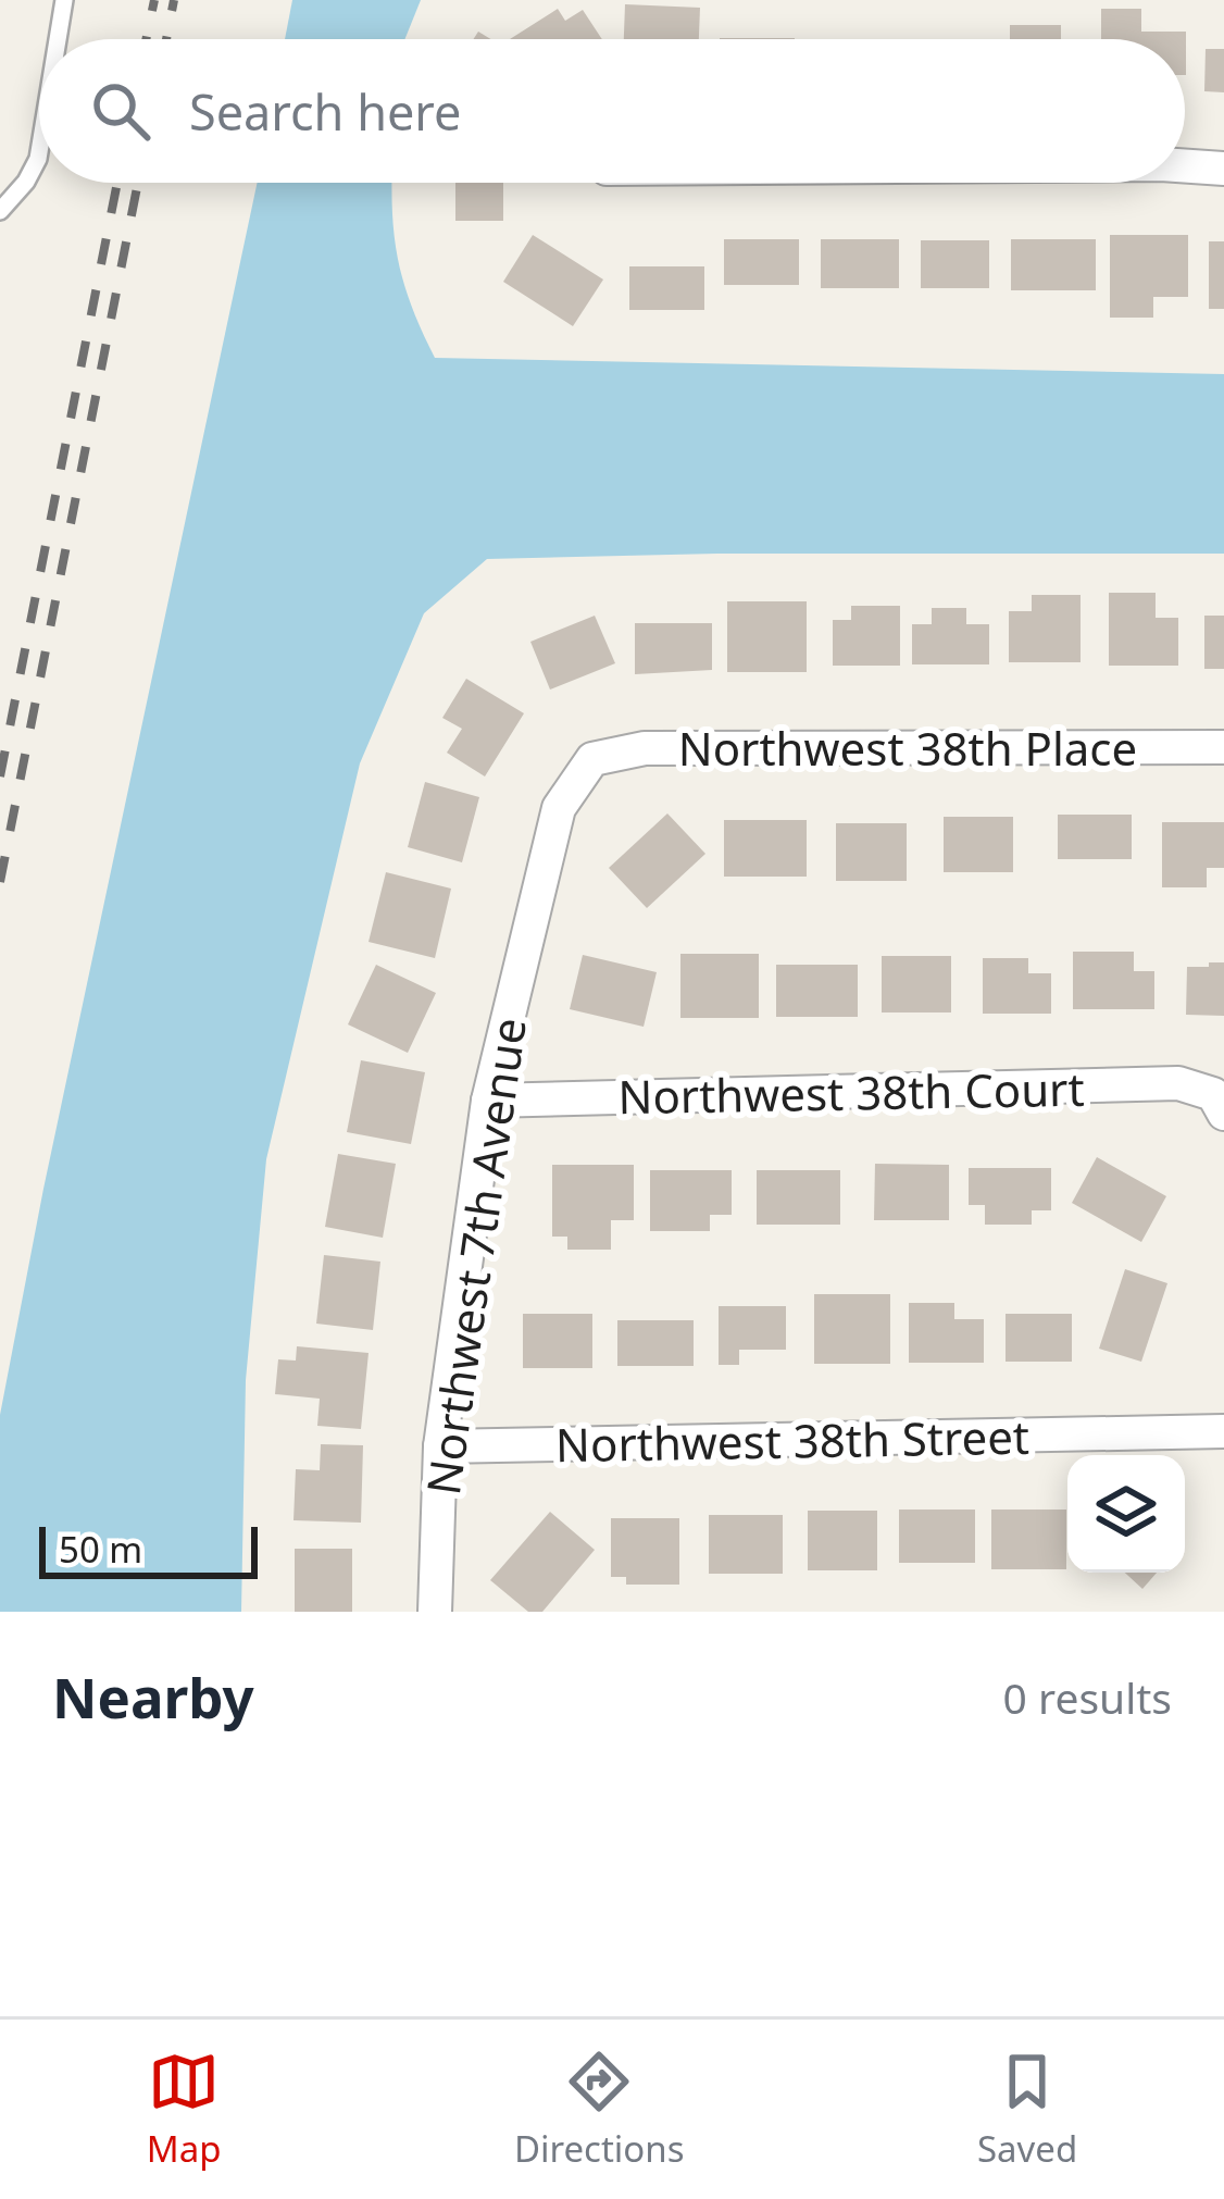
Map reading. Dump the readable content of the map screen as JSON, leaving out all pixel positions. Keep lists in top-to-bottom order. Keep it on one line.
{"streets":{"street":["Northwest 38th Place","Northwest 38th Court","Northwest 7th Avenue","Northwest 38th Street"]},"crossings":[["Northwest 38th Place","Northwest 7th Avenue"],["Northwest 38th Court","Northwest 7th Avenue"],["Northwest 7th Avenue","Northwest 38th Street"]],"scale_bar":"50 m","page":{"search":"Search here","scale":"50 m","heading":["Nearby","0 results"],"nav":["Map","Directions","Saved"]}}
